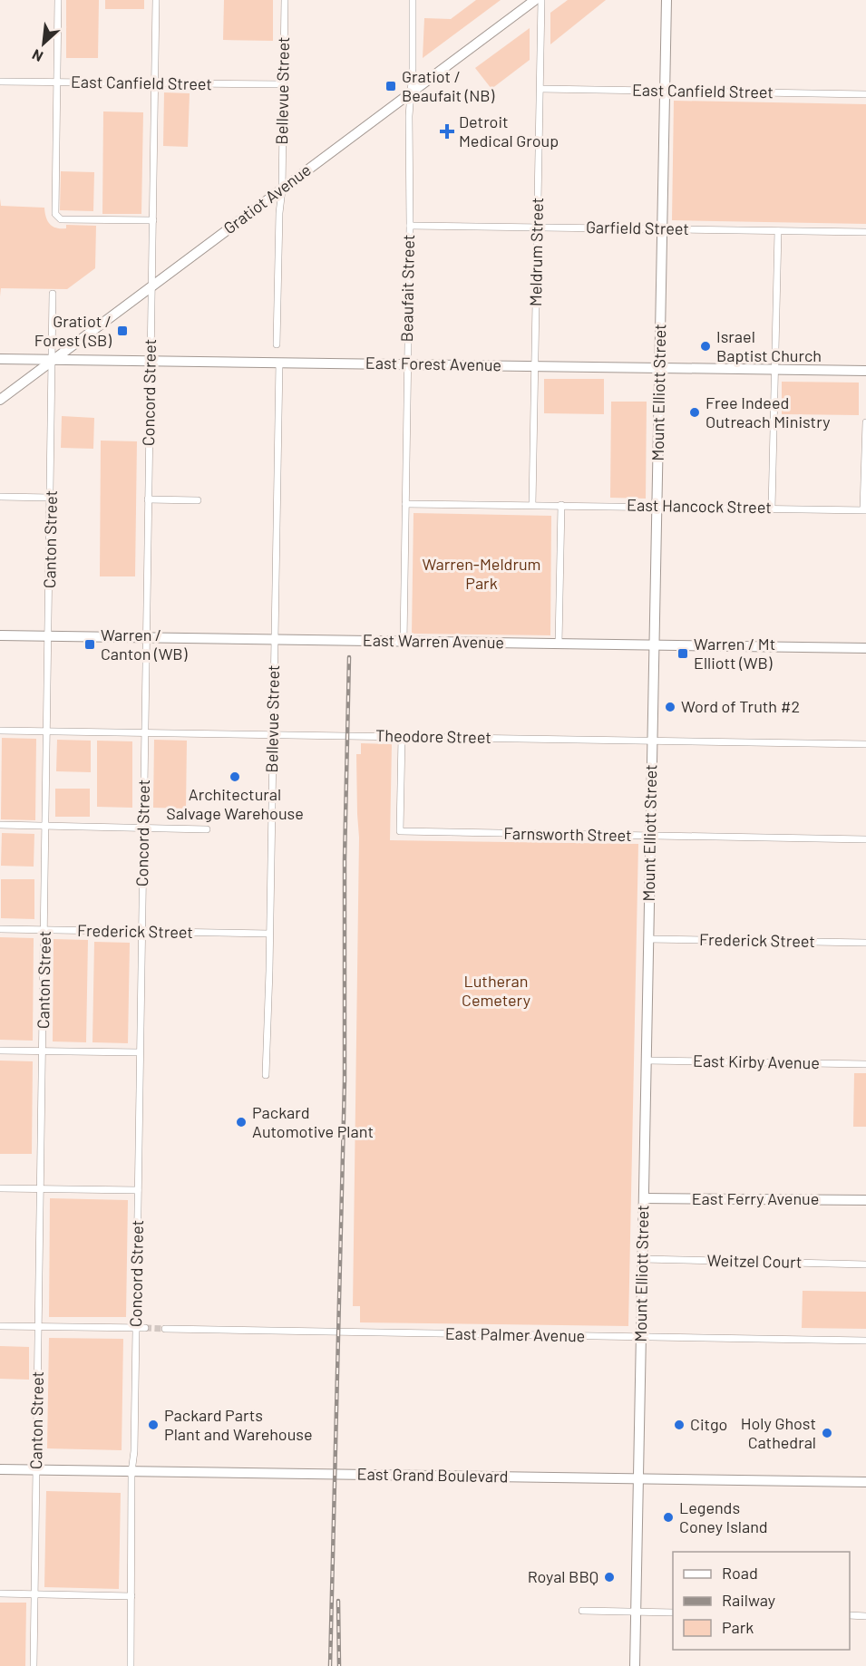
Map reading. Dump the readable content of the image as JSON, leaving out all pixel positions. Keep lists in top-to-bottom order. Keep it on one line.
{"streets":{"main road":["Gratiot Avenue","East Forest Avenue","Mount Elliott Street","East Warren Avenue","East Ferry Avenue","East Grand Boulevard"],"street":["East Canfield Street","Bellevue Street","Garfield Street","Meldrum Street","Beaufait Street","Concord Street","East Hancock Street","Canton Street","Theodore Street","Farnsworth Street","Frederick Street","East Kirby Avenue","Weitzel Court","East Palmer Avenue"]},"crossings":[["East Canfield Street","Bellevue Street"],["East Canfield Street","Meldrum Street"],["East Canfield Street","Concord Street"],["East Canfield Street","Mount Elliott Street"],["Bellevue Street","Gratiot Avenue"],["Bellevue Street","East Forest Avenue"],["Bellevue Street","East Warren Avenue"],["Bellevue Street","Theodore Street"],["Bellevue Street","Frederick Street"],["Gratiot Avenue","Beaufait Street"],["Gratiot Avenue","East Forest Avenue"],["Gratiot Avenue","Concord Street"],["Gratiot Avenue","Canton Street"],["Garfield Street","Meldrum Street"],["Garfield Street","Beaufait Street"],["Garfield Street","Mount Elliott Street"],["Meldrum Street","East Forest Avenue"],["Meldrum Street","East Hancock Street"],["Beaufait Street","East Forest Avenue"],["Beaufait Street","East Hancock Street"],["Beaufait Street","East Warren Avenue"],["East Forest Avenue","Concord Street"],["East Forest Avenue","Mount Elliott Street"],["East Forest Avenue","Canton Street"],["Concord Street","East Warren Avenue"],["Concord Street","Theodore Street"],["Concord Street","Frederick Street"],["Concord Street","East Grand Boulevard"],["Mount Elliott Street","East Hancock Street"],["Mount Elliott Street","East Warren Avenue"],["Mount Elliott Street","Theodore Street"],["Mount Elliott Street","Farnsworth Street"],["Mount Elliott Street","Frederick Street"],["Mount Elliott Street","East Kirby Avenue"],["Mount Elliott Street","East Ferry Avenue"],["Mount Elliott Street","Weitzel Court"],["Mount Elliott Street","East Palmer Avenue"],["Mount Elliott Street","East Grand Boulevard"],["Canton Street","East Warren Avenue"],["Canton Street","Theodore Street"],["Canton Street","Frederick Street"],["Canton Street","East Grand Boulevard"],["Theodore Street","Farnsworth Street"]],"parks":["Warren-Meldrum Park","Lutheran Cemetery"],"places":{"transit":["Gratiot / Beaufait (NB)","Gratiot / Forest (SB)","Warren / Canton (WB)","Warren / Mt Elliott (WB)"],"health":["Detroit Medical Group"],"other":["Israel Baptist Church","Free Indeed Outreach Ministry","Word of Truth #2","Architectural Salvage Warehouse","Packard Automotive Plant","Packard Parts Plant and Warehouse","Citgo","Holy Ghost Cathedral","Legends Coney Island","Royal BBQ"]},"legend":["Road","Railway","Park"],"north":"bottom left"}
